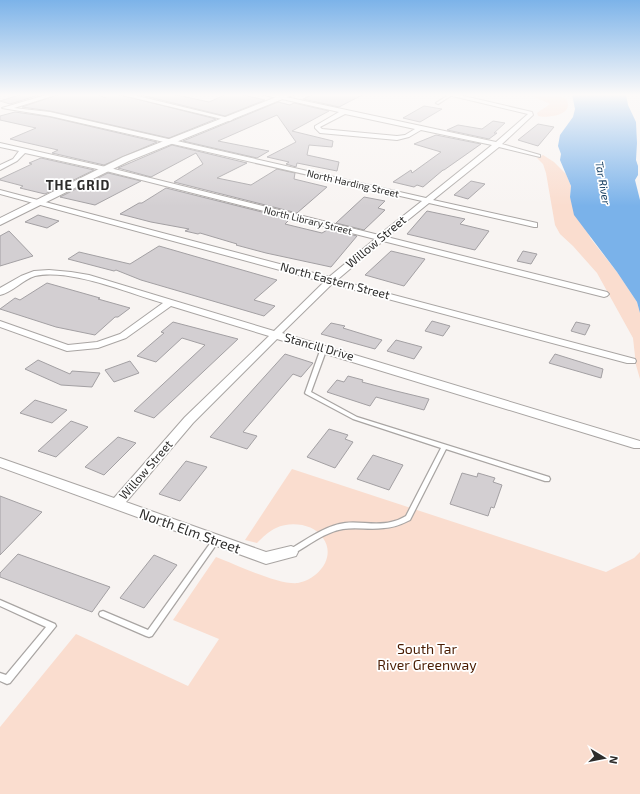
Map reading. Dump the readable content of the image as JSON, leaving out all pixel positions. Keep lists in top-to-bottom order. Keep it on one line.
{"streets":{"street":["North Harding Street","North Library Street","Willow Street","North Eastern Street","Stancill Drive","North Elm Street"]},"crossings":[["North Harding Street","Willow Street"],["North Library Street","Willow Street"],["Willow Street","North Eastern Street"],["Willow Street","Stancill Drive"],["Willow Street","North Elm Street"]],"districts":["THE GRID"],"water":["Tar River"],"parks":["South Tar River Greenway"],"north":"right"}
